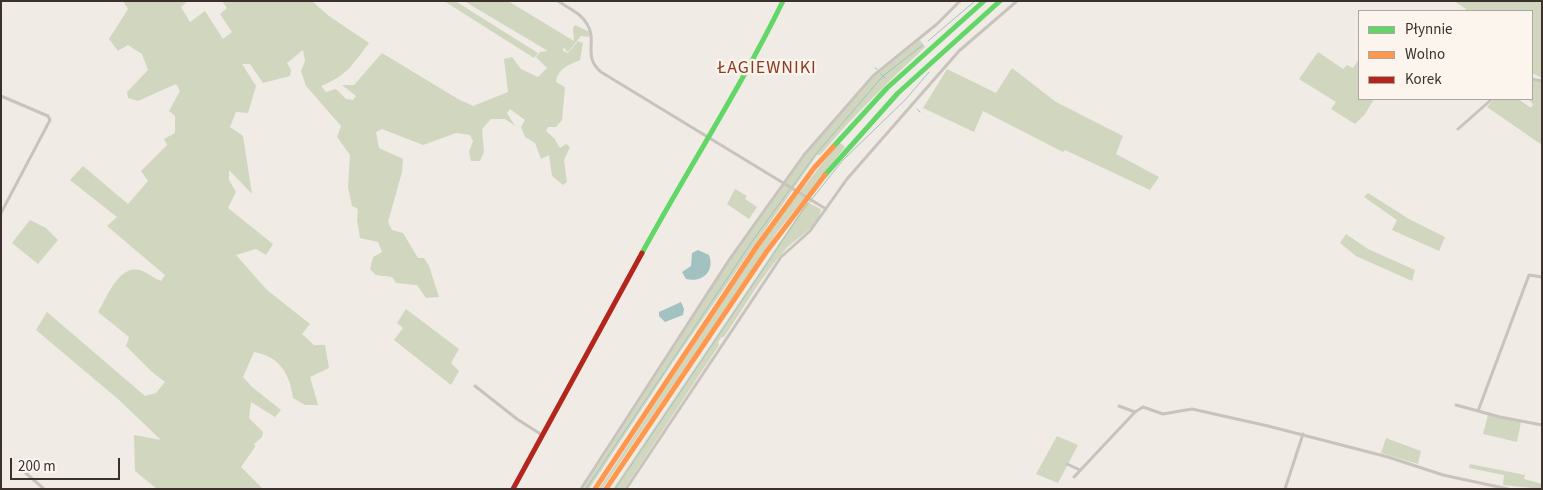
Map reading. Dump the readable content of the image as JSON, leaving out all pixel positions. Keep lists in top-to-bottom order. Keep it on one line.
{"districts":["ŁAGIEWNIKI"],"legend":["Płynnie","Wolno","Korek"],"scale_bar":"200 m"}
